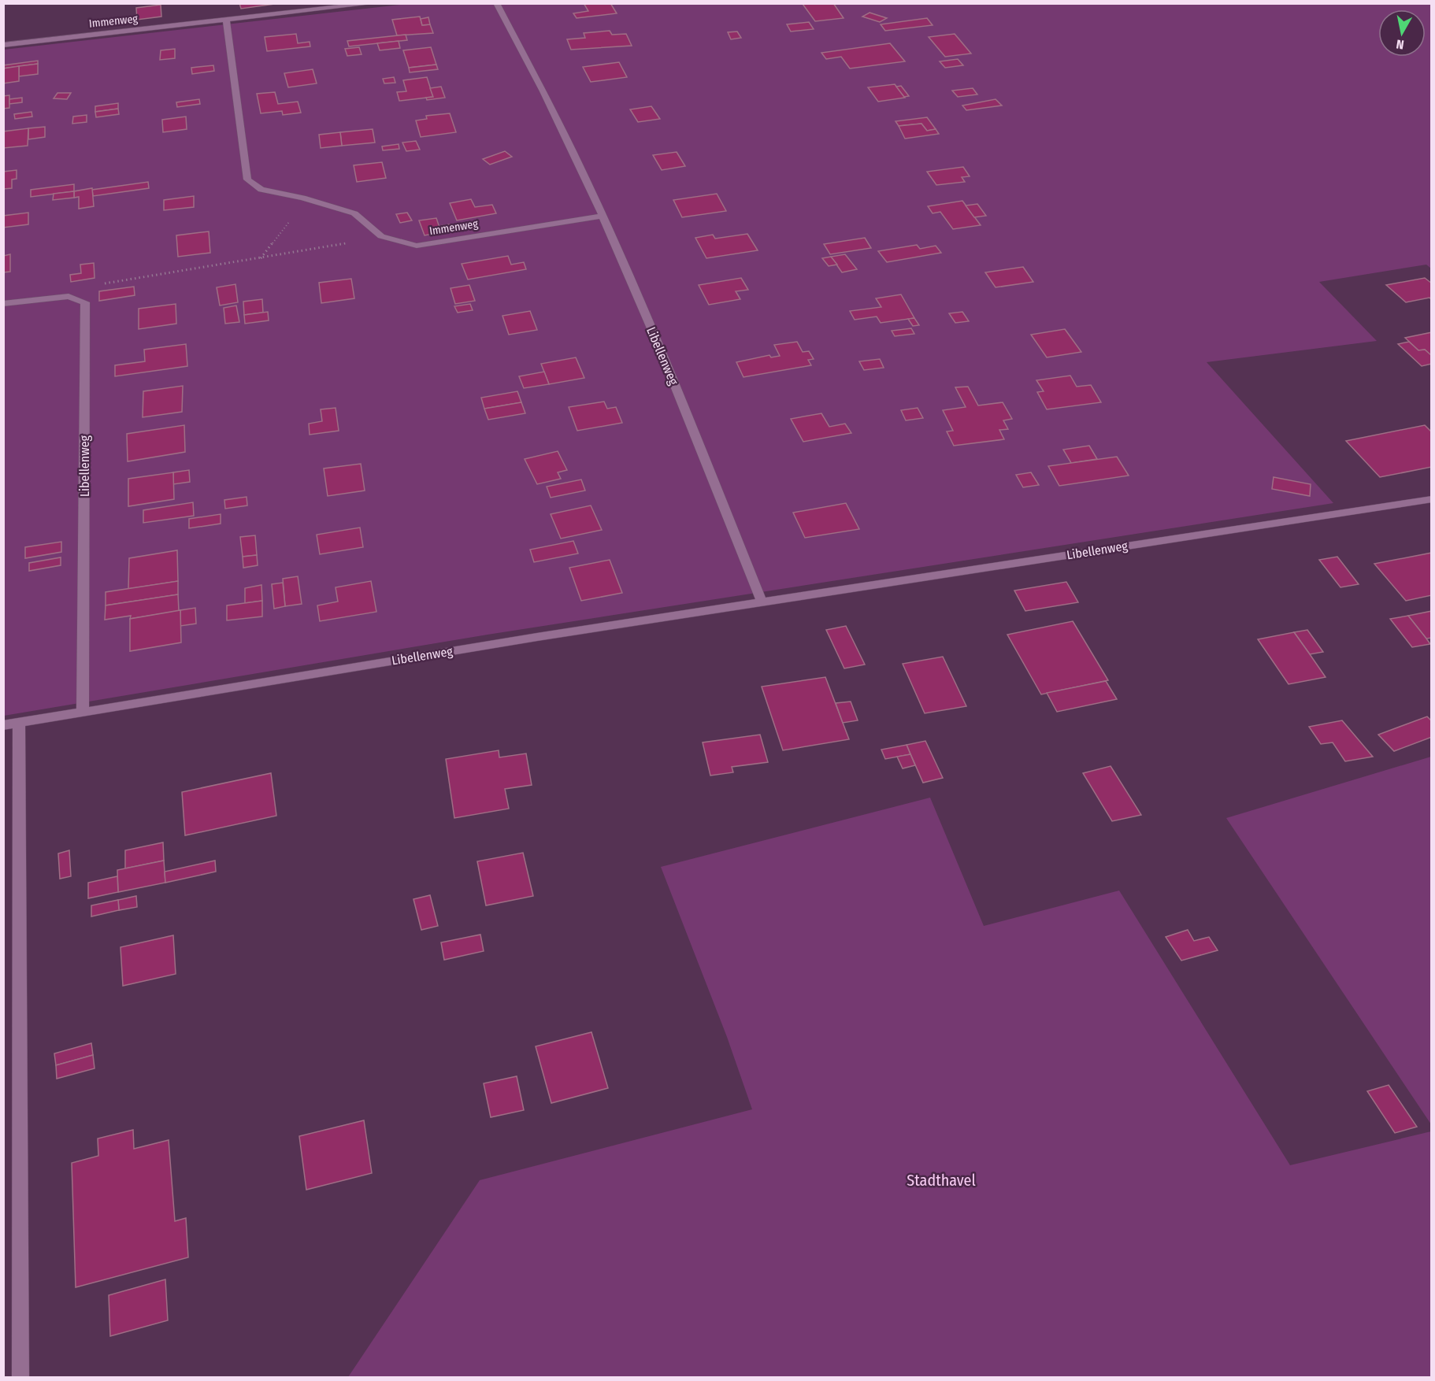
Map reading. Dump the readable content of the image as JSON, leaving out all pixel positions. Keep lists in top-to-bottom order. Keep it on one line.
{"streets":{"street":["Immenweg","Libellenweg"]},"crossings":[["Immenweg","Libellenweg"]],"parks":["Stadthavel"],"north":"bottom"}
